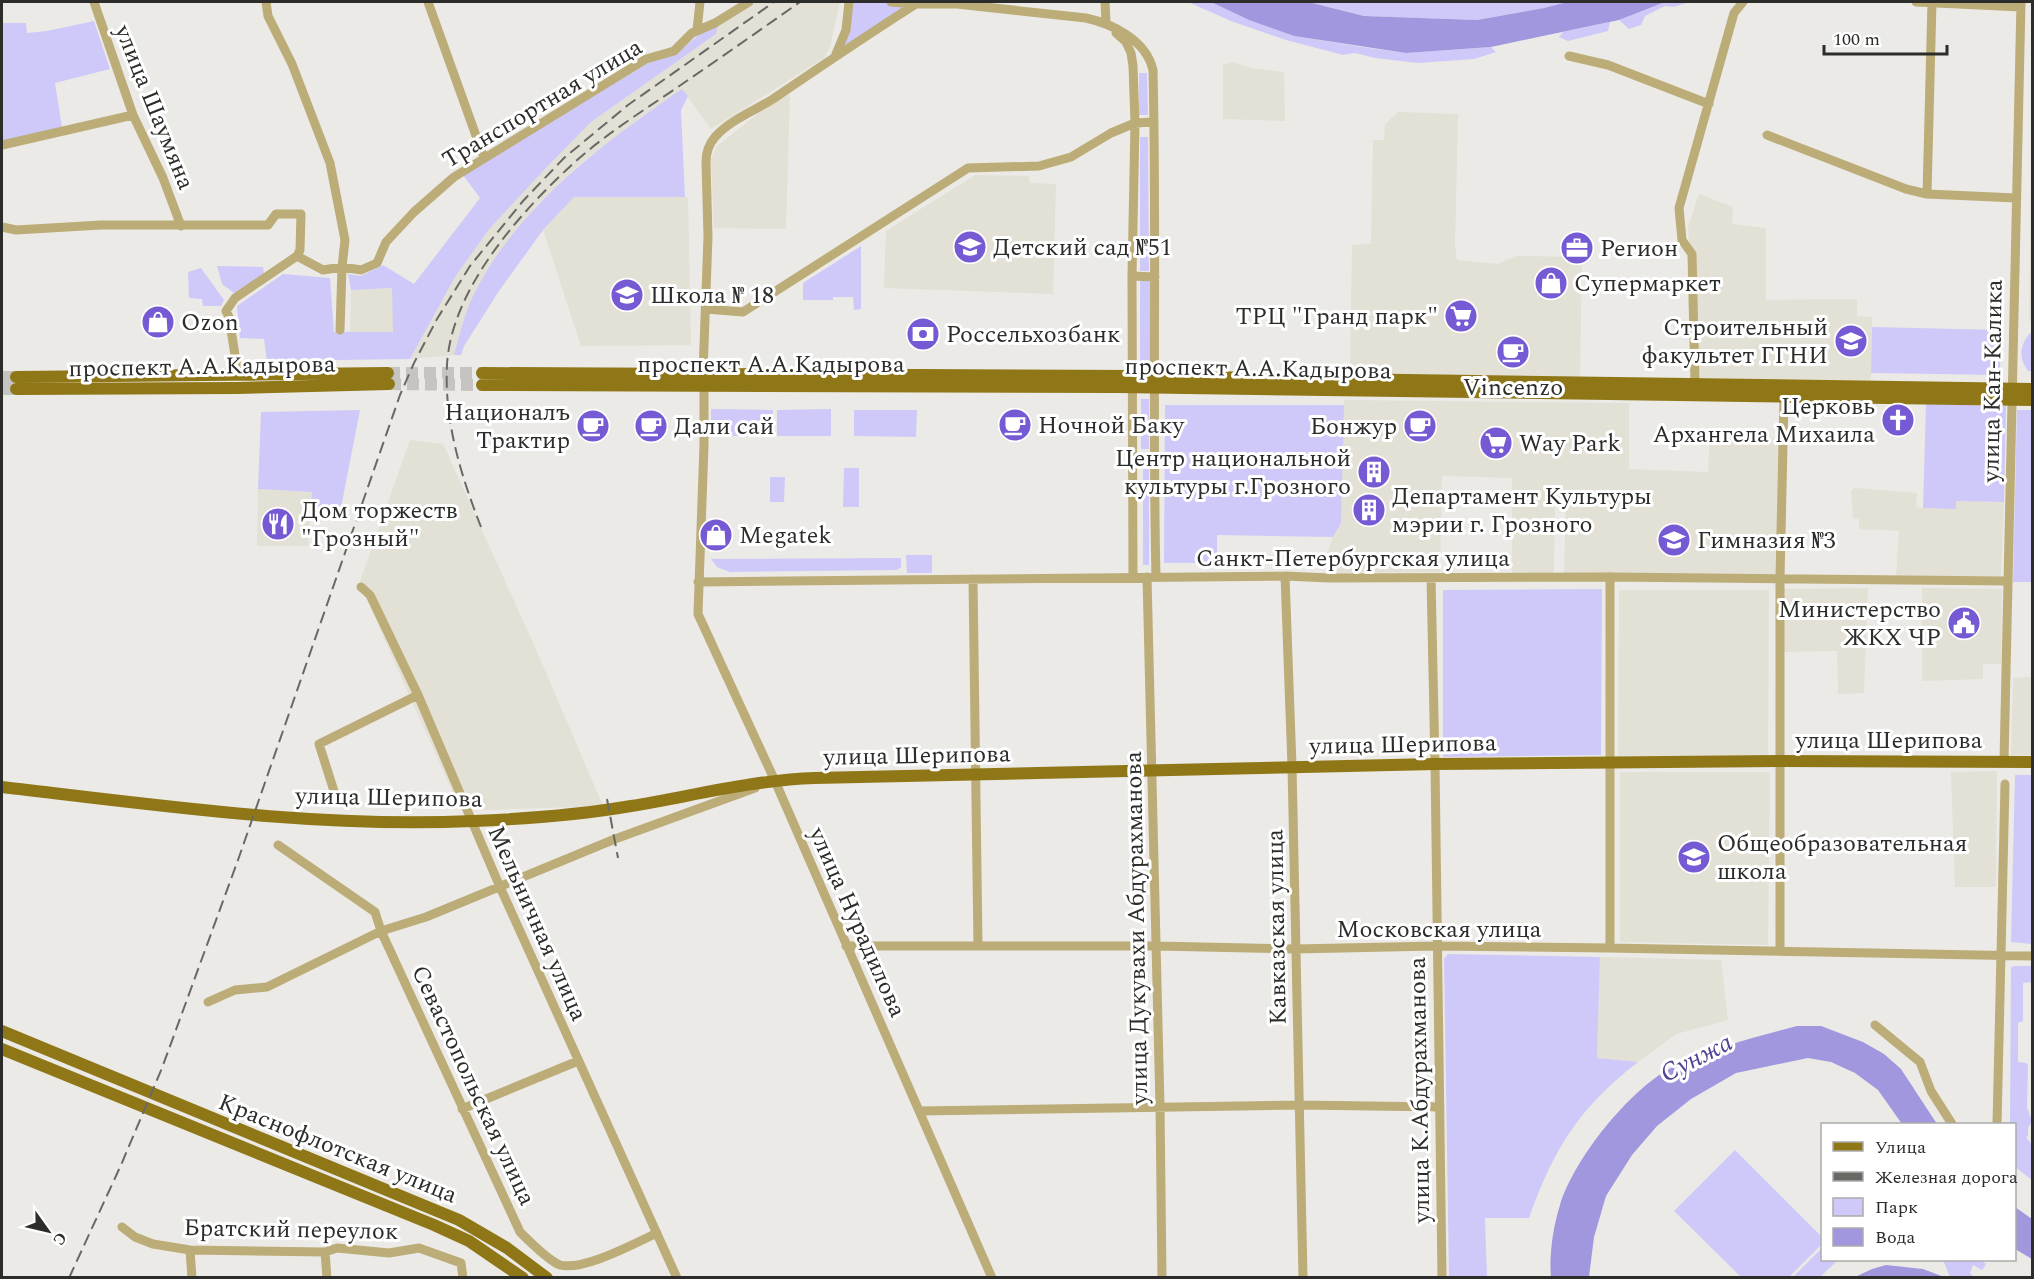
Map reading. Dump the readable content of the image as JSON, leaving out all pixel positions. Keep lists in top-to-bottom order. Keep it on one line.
{"streets":{"main road":["проспект А.А.Кадырова","улица Шерипова","Краснофлотская улица"],"street":["Транспортная улица","улица Шаумяна","улица Кан-Калика","Санкт-Петербургская улица","улица Нурадилова","Мельничная улица","Кавказская улица","улица Дукувахи Абдурахманова","Московская улица","Севастопольская улица","улица К.Абдурахманова","Братский переулок"]},"crossings":[["проспект А.А.Кадырова","улица Кан-Калика"],["проспект А.А.Кадырова","улица Нурадилова"],["проспект А.А.Кадырова","улица Дукувахи Абдурахманова"],["улица Кан-Калика","Санкт-Петербургская улица"],["улица Кан-Калика","улица Шерипова"],["Санкт-Петербургская улица","улица Нурадилова"],["Санкт-Петербургская улица","Кавказская улица"],["Санкт-Петербургская улица","улица Дукувахи Абдурахманова"],["Санкт-Петербургская улица","улица К.Абдурахманова"],["улица Шерипова","улица Нурадилова"],["улица Шерипова","Мельничная улица"],["улица Шерипова","Кавказская улица"],["улица Шерипова","улица Дукувахи Абдурахманова"],["улица Шерипова","Севастопольская улица"],["улица Шерипова","улица К.Абдурахманова"],["улица Нурадилова","Московская улица"],["Мельничная улица","Севастопольская улица"],["Кавказская улица","Московская улица"],["улица Дукувахи Абдурахманова","Московская улица"],["Московская улица","улица К.Абдурахманова"]],"water":["Сунжа"],"places":{"school or university":["Детский сад №51","Школа № 18","Строительный факультет ГГНИ","Гимназия №3","Общеобразовательная школа"],"office":["Регион"],"shop":["Супермаркет","Ozon","Megatek"],"supermarket":["ТРЦ \"Гранд парк\"","Way Park"],"bank":["Россельхозбанк"],"cafe":["Vincenzo","Ночной Баку","Националъ Трактир","Дали сай","Бонжур"],"church":["Церковь Архангела Михаила"],"building":["Центр национальной культуры г.Грозного","Департамент Культуры мэрии г. Грозного"],"restaurant":["Дом торжеств \"Грозный\""],"public building":["Министерство ЖКХ ЧР"]},"legend":["Улица","Железная дорога","Парк","Вода"],"scale_bar":"100 m","north":"bottom right"}
